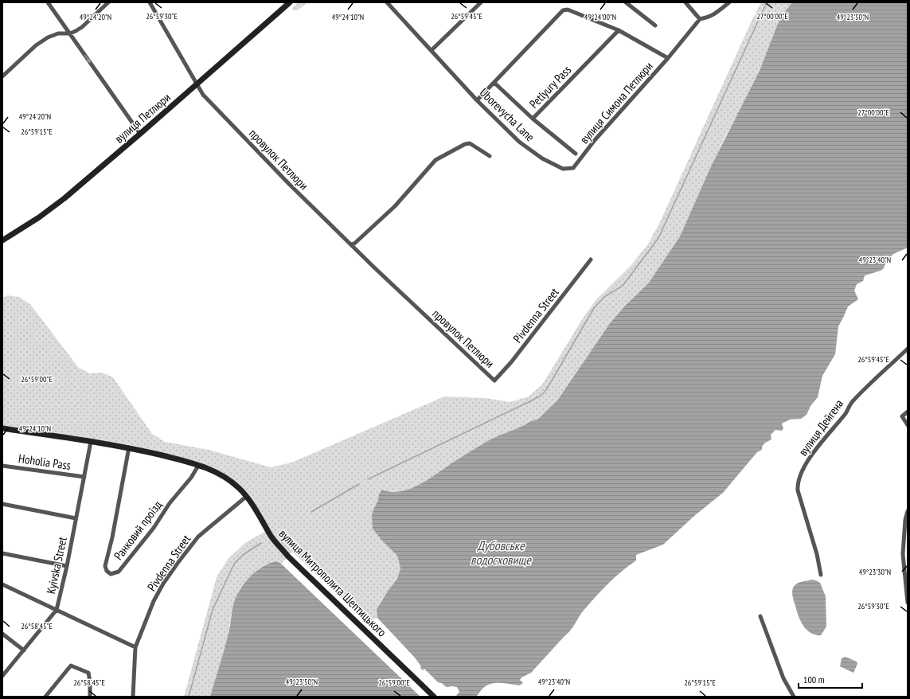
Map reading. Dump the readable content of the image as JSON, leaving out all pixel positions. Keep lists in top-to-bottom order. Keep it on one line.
{"streets":{"street":["Petlyury Pass","вулиця Симона Петлюри","Uborevycha Lane","вулиця Петлюри","провулок Петлюри","Pivdenna Street","вулиця Дейгена","Hoholia Pass","Ранковий проїзд","Kyivska Street","вулиця Митрополита Шептицького"]},"crossings":[["вулиця Симона Петлюри","Uborevycha Lane"],["вулиця Петлюри","провулок Петлюри"],["провулок Петлюри","Pivdenna Street"],["Pivdenna Street","вулиця Митрополита Шептицького"],["Hoholia Pass","Kyivska Street"],["Ранковий проїзд","вулиця Митрополита Шептицького"],["Kyivska Street","вулиця Митрополита Шептицького"]],"water":["Дубовське водосховище"],"scale_bar":"100 m","coordinates":["26°59'30\"E","26°59'45\"E","27°00'00\"E","49°24'20\"N","49°24'10\"N","49°24'00\"N","49°23'50\"N","26°59'15\"E","49°23'40\"N","26°59'00\"E","49°23'30\"N","26°58'45\"E"]}
